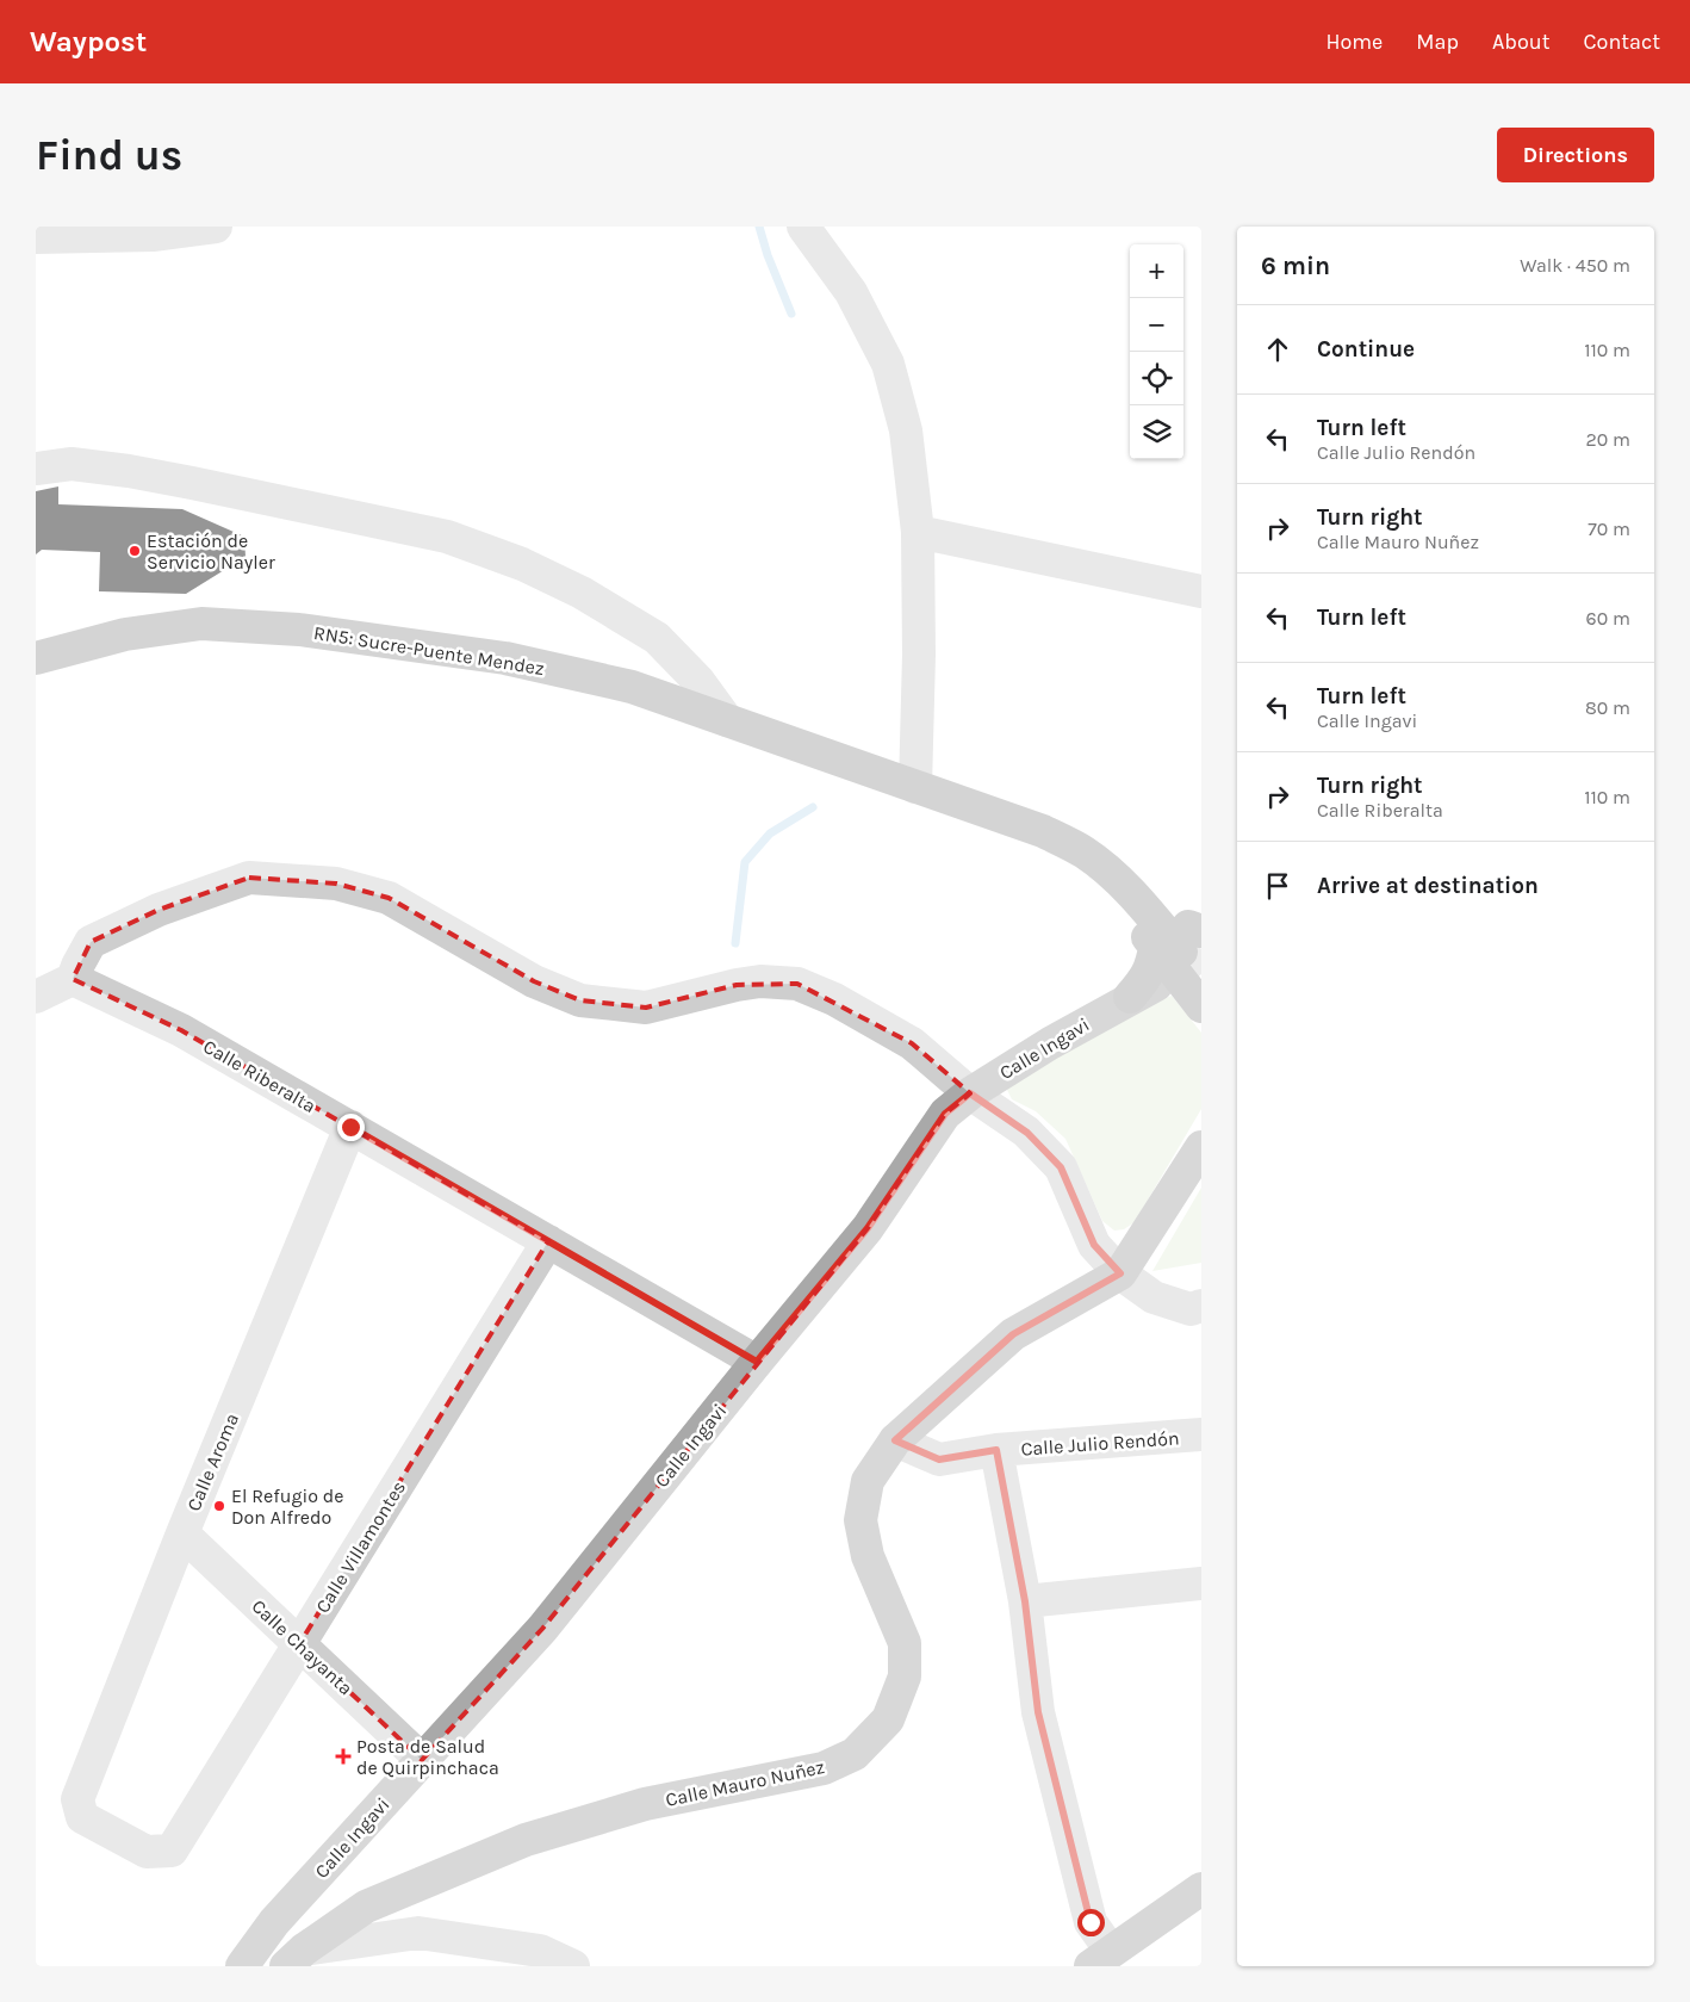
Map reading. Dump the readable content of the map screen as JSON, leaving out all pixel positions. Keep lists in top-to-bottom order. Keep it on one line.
{"streets":{"highway":["RN5: Sucre-Puente Mendez"],"main road":["Calle Ingavi","Calle Mauro Nuñez"],"street":["Calle Riberalta","Calle Julio Rendón","Calle Aroma","Calle Villamontes","Calle Chayanta"]},"crossings":[["Calle Ingavi","Calle Riberalta"],["Calle Ingavi","Calle Chayanta"],["Calle Riberalta","Calle Aroma"],["Calle Riberalta","Calle Villamontes"],["Calle Julio Rendón","Calle Mauro Nuñez"],["Calle Aroma","Calle Villamontes"],["Calle Aroma","Calle Chayanta"],["Calle Villamontes","Calle Chayanta"]],"places":{"other":["Estación de Servicio Nayler","El Refugio de Don Alfredo"],"health":["Posta de Salud de Quirpinchaca"]},"page":{"header":"Waypost","nav":["Home","Map","About","Contact"],"buttons":"Directions","title":"Find us","heading":["6 min","Walk · 450 m"],"map_buttons":["+","−"],"list":[["Continue","110 m"],["Turn left","Calle Julio Rendón","20 m"],["Turn right","Calle Mauro Nuñez","70 m"],["Turn left","60 m"],["Turn left","Calle Ingavi","80 m"],["Turn right","Calle Riberalta","110 m"],"Arrive at destination"]}}
